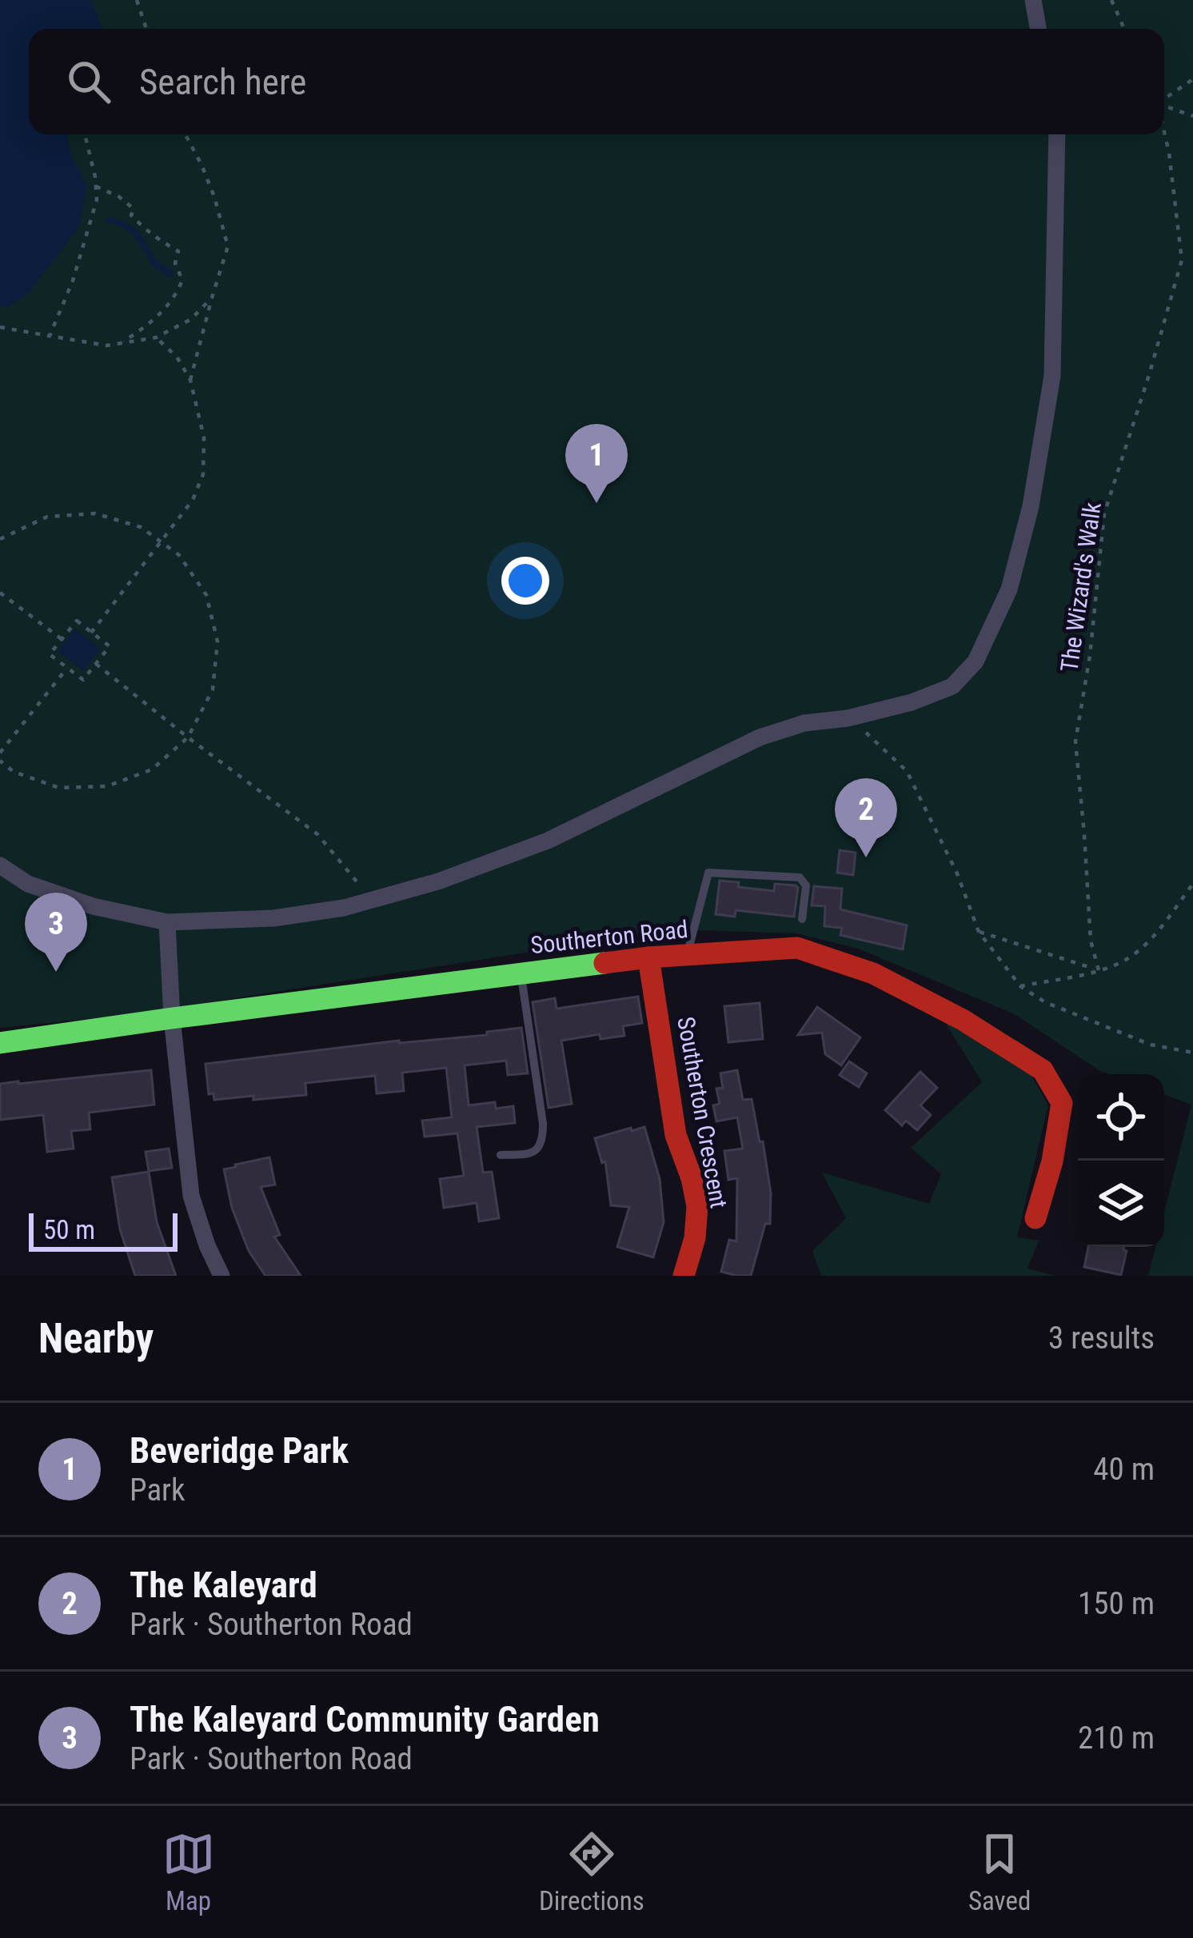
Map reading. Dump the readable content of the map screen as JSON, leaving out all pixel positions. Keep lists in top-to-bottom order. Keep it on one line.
{"streets":{"street":["Southerton Road","Southerton Crescent"],"path":["The Wizard's Walk"]},"crossings":[["Southerton Road","Southerton Crescent"]],"scale_bar":"50 m","page":{"search":"Search here","pins":["1","2","3"],"scale":"50 m","heading":["Nearby","3 results"],"list":[{"mark":"1","name":"Beveridge Park","note":"Park","value":"40 m"},{"mark":"2","name":"The Kaleyard","note":"Park · Southerton Road","value":"150 m"},{"mark":"3","name":"The Kaleyard Community Garden","note":"Park · Southerton Road","value":"210 m"}],"nav":["Map","Directions","Saved"]}}
